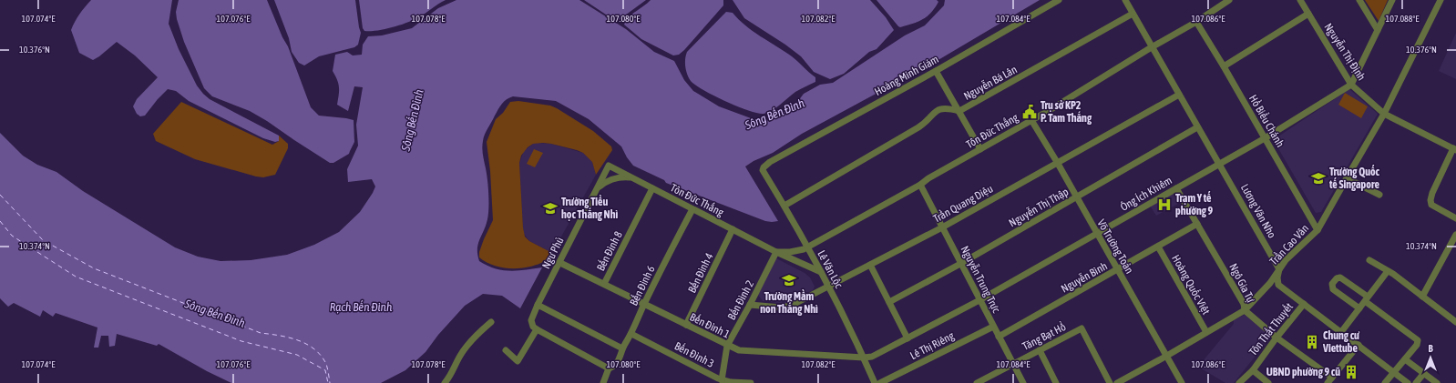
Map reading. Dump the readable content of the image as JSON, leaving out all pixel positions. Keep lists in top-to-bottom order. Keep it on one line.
{"streets":{"street":["Nguyễn Thị Định","Hoàng Minh Giám","Nguyễn Bá Lân","Hồ Biểu Chánh","Tôn Đức Thắng","Ông Ích Khiêm","Trần Quang Diệu","Nguyễn Thị Thập","Lương Văn Nho","Trần Cao Vân","Võ Trường Toản","Bến Đình 8","Ngư Phủ","Lê Văn Lộc","Bến Đình 4","Nguyễn Bình","Nguyễn Trung Trực","Ngô Gia Tự","Hoàng Quốc Việt","Bến Đình 6","Bến Đình 2","Bến Đình 1","Tôn Thất Thuyết","Tăng Bạt Hổ","Lê Thị Riêng","Bến Đình 3"]},"crossings":[["Nguyễn Thị Định","Ông Ích Khiêm"],["Nguyễn Thị Định","Trần Cao Vân"],["Hoàng Minh Giám","Lê Văn Lộc"],["Nguyễn Bá Lân","Lê Văn Lộc"],["Hồ Biểu Chánh","Tôn Đức Thắng"],["Hồ Biểu Chánh","Ông Ích Khiêm"],["Hồ Biểu Chánh","Trần Cao Vân"],["Tôn Đức Thắng","Lương Văn Nho"],["Tôn Đức Thắng","Võ Trường Toản"],["Tôn Đức Thắng","Bến Đình 8"],["Tôn Đức Thắng","Ngư Phủ"],["Tôn Đức Thắng","Lê Văn Lộc"],["Tôn Đức Thắng","Bến Đình 4"],["Tôn Đức Thắng","Nguyễn Trung Trực"],["Tôn Đức Thắng","Bến Đình 6"],["Tôn Đức Thắng","Bến Đình 2"],["Ông Ích Khiêm","Lương Văn Nho"],["Ông Ích Khiêm","Võ Trường Toản"],["Ông Ích Khiêm","Lê Văn Lộc"],["Ông Ích Khiêm","Nguyễn Trung Trực"],["Ông Ích Khiêm","Ngô Gia Tự"],["Ông Ích Khiêm","Bến Đình 1"],["Trần Quang Diệu","Lương Văn Nho"],["Trần Quang Diệu","Võ Trường Toản"],["Trần Quang Diệu","Lê Văn Lộc"],["Trần Quang Diệu","Nguyễn Trung Trực"],["Trần Quang Diệu","Bến Đình 2"],["Nguyễn Thị Thập","Lương Văn Nho"],["Nguyễn Thị Thập","Võ Trường Toản"],["Nguyễn Thị Thập","Nguyễn Trung Trực"],["Lương Văn Nho","Trần Cao Vân"],["Lương Văn Nho","Tôn Thất Thuyết"],["Trần Cao Vân","Võ Trường Toản"],["Trần Cao Vân","Ngô Gia Tự"],["Trần Cao Vân","Hoàng Quốc Việt"],["Võ Trường Toản","Nguyễn Bình"],["Bến Đình 8","Bến Đình 1"],["Ngư Phủ","Bến Đình 1"],["Lê Văn Lộc","Bến Đình 1"],["Bến Đình 4","Bến Đình 1"],["Nguyễn Bình","Nguyễn Trung Trực"],["Nguyễn Bình","Ngô Gia Tự"],["Nguyễn Bình","Hoàng Quốc Việt"],["Nguyễn Trung Trực","Tăng Bạt Hổ"],["Nguyễn Trung Trực","Lê Thị Riêng"],["Ngô Gia Tự","Tôn Thất Thuyết"],["Bến Đình 6","Bến Đình 1"],["Bến Đình 6","Bến Đình 3"],["Bến Đình 2","Bến Đình 1"],["Bến Đình 2","Bến Đình 3"]],"water":["Sông Bến Đình","Rạch Bến Đình"],"places":{"public building":["Trụ sở KP2 P. Tam Thắng"],"school or university":["Trường Quốc tế Singapore","Trường Tiểu học Thắng Nhì","Trường Mầm non Thắng Nhì"],"hospital":["Trạm Y tế phường 9"],"building":["Chung cư Viettube","UBND phường 9 cũ"]},"north":"top","coordinates":["107.074°E","107.076°E","107.078°E","107.080°E","107.082°E","107.084°E","107.086°E","107.088°E","10.376°N","10.374°N"]}
